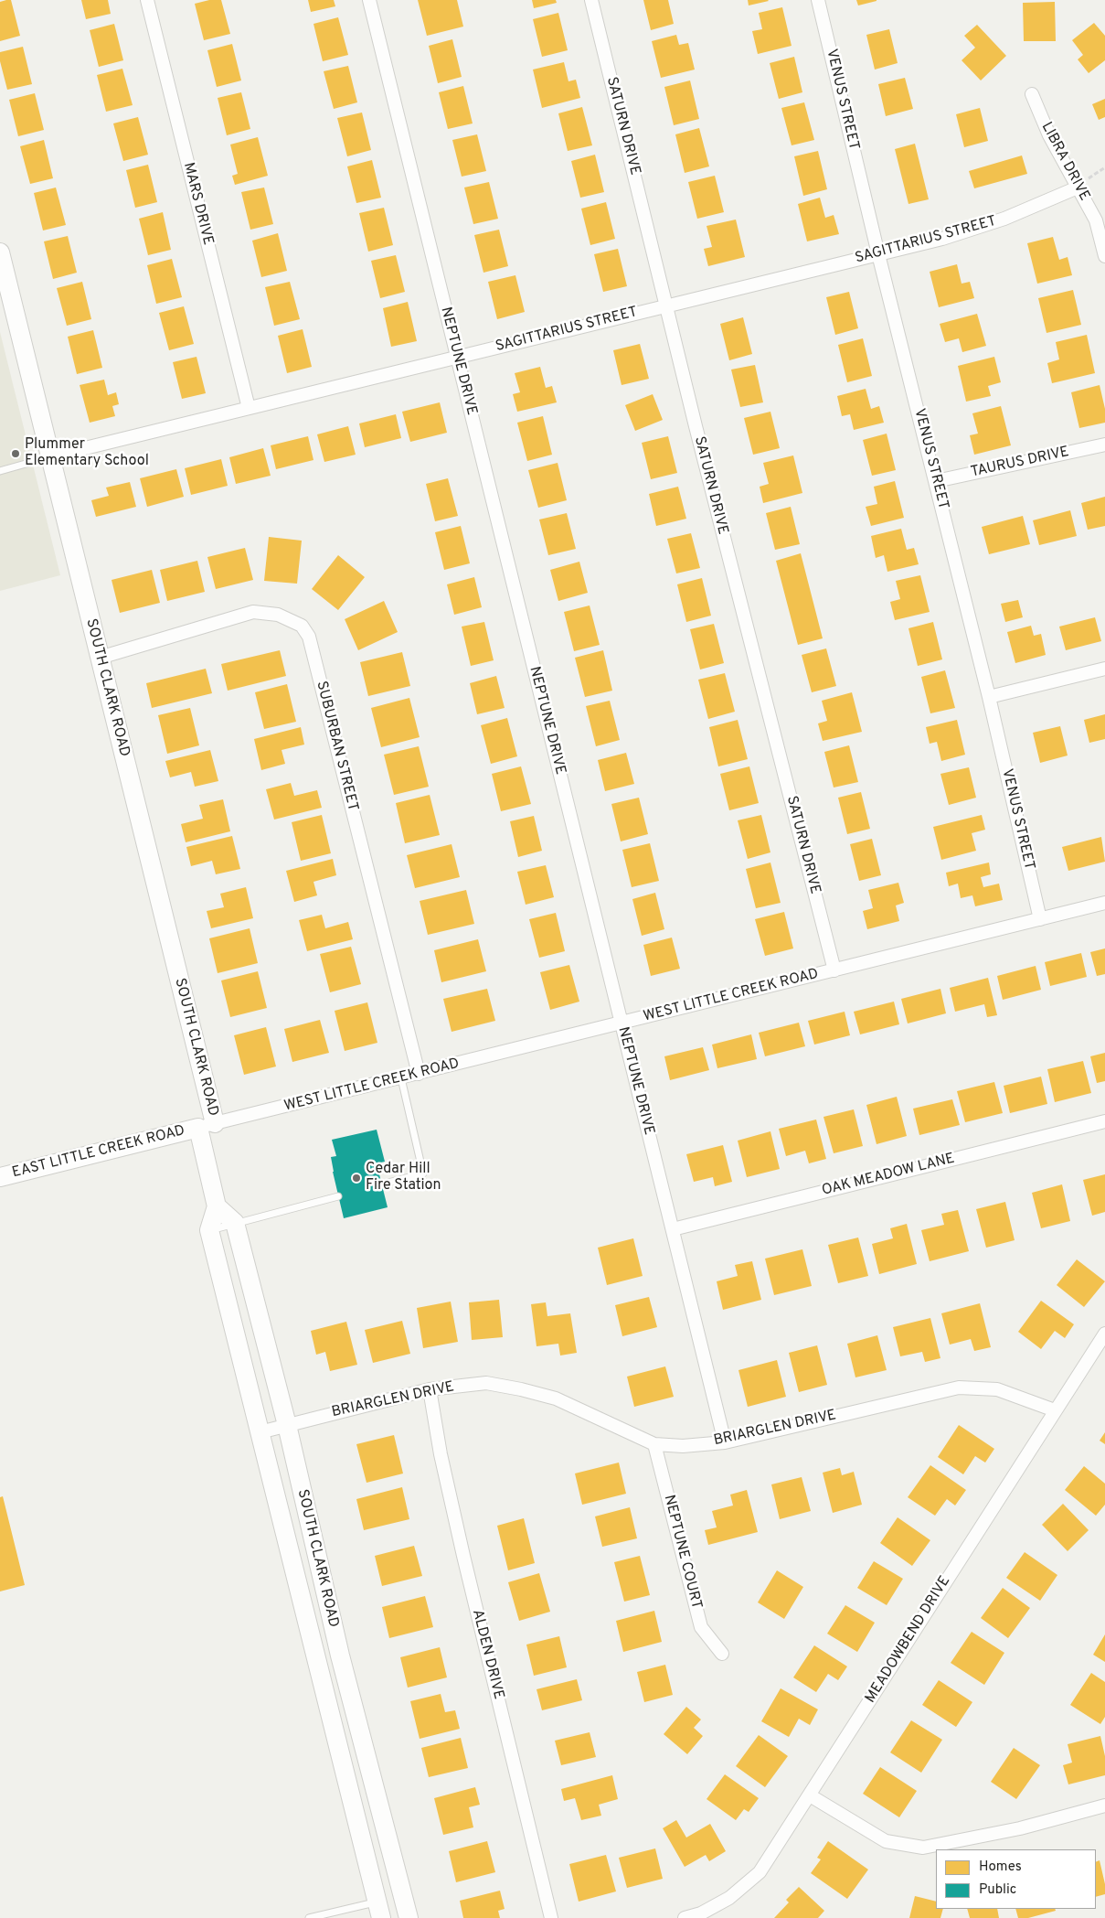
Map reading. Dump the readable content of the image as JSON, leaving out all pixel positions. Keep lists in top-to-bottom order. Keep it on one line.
{"streets":{"street":["VENUS STREET","SATURN DRIVE","LIBRA DRIVE","MARS DRIVE","SAGITTARIUS STREET","NEPTUNE DRIVE","TAURUS DRIVE","SOUTH CLARK ROAD","SUBURBAN STREET","WEST LITTLE CREEK ROAD","EAST LITTLE CREEK ROAD","OAK MEADOW LANE","BRIARGLEN DRIVE","NEPTUNE COURT","MEADOWBEND DRIVE","ALDEN DRIVE"]},"crossings":[["VENUS STREET","SAGITTARIUS STREET"],["VENUS STREET","TAURUS DRIVE"],["VENUS STREET","WEST LITTLE CREEK ROAD"],["SATURN DRIVE","SAGITTARIUS STREET"],["SATURN DRIVE","WEST LITTLE CREEK ROAD"],["LIBRA DRIVE","SAGITTARIUS STREET"],["MARS DRIVE","SAGITTARIUS STREET"],["SAGITTARIUS STREET","NEPTUNE DRIVE"],["SAGITTARIUS STREET","SOUTH CLARK ROAD"],["NEPTUNE DRIVE","WEST LITTLE CREEK ROAD"],["NEPTUNE DRIVE","OAK MEADOW LANE"],["NEPTUNE DRIVE","BRIARGLEN DRIVE"],["SOUTH CLARK ROAD","SUBURBAN STREET"],["SOUTH CLARK ROAD","WEST LITTLE CREEK ROAD"],["SOUTH CLARK ROAD","EAST LITTLE CREEK ROAD"],["SOUTH CLARK ROAD","BRIARGLEN DRIVE"],["SUBURBAN STREET","WEST LITTLE CREEK ROAD"],["WEST LITTLE CREEK ROAD","EAST LITTLE CREEK ROAD"],["BRIARGLEN DRIVE","NEPTUNE COURT"],["BRIARGLEN DRIVE","MEADOWBEND DRIVE"],["BRIARGLEN DRIVE","ALDEN DRIVE"]],"places":["Plummer Elementary School","Cedar Hill Fire Station"],"legend":["Homes","Public"]}
